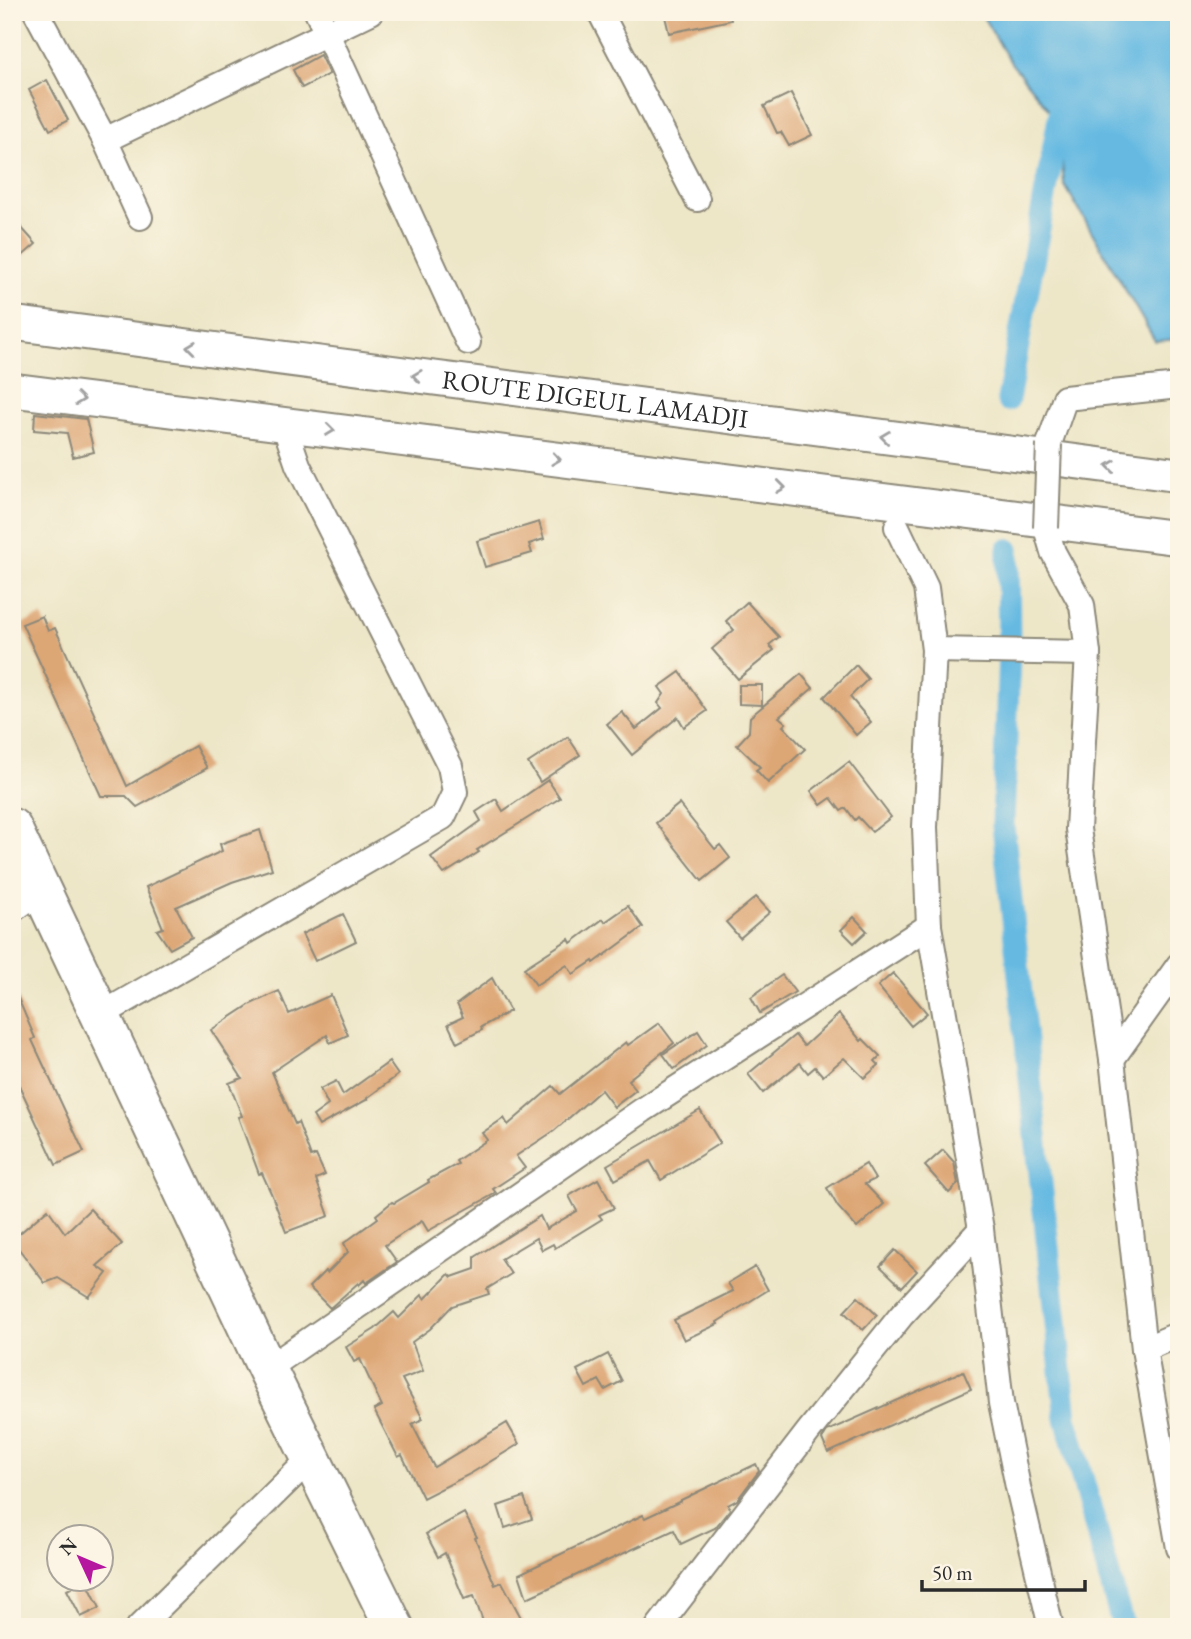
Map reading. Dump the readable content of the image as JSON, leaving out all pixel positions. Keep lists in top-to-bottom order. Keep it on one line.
{"streets":{"main road":["ROUTE DIGEUL LAMADJI"]},"scale_bar":"50 m","north":"top left"}
